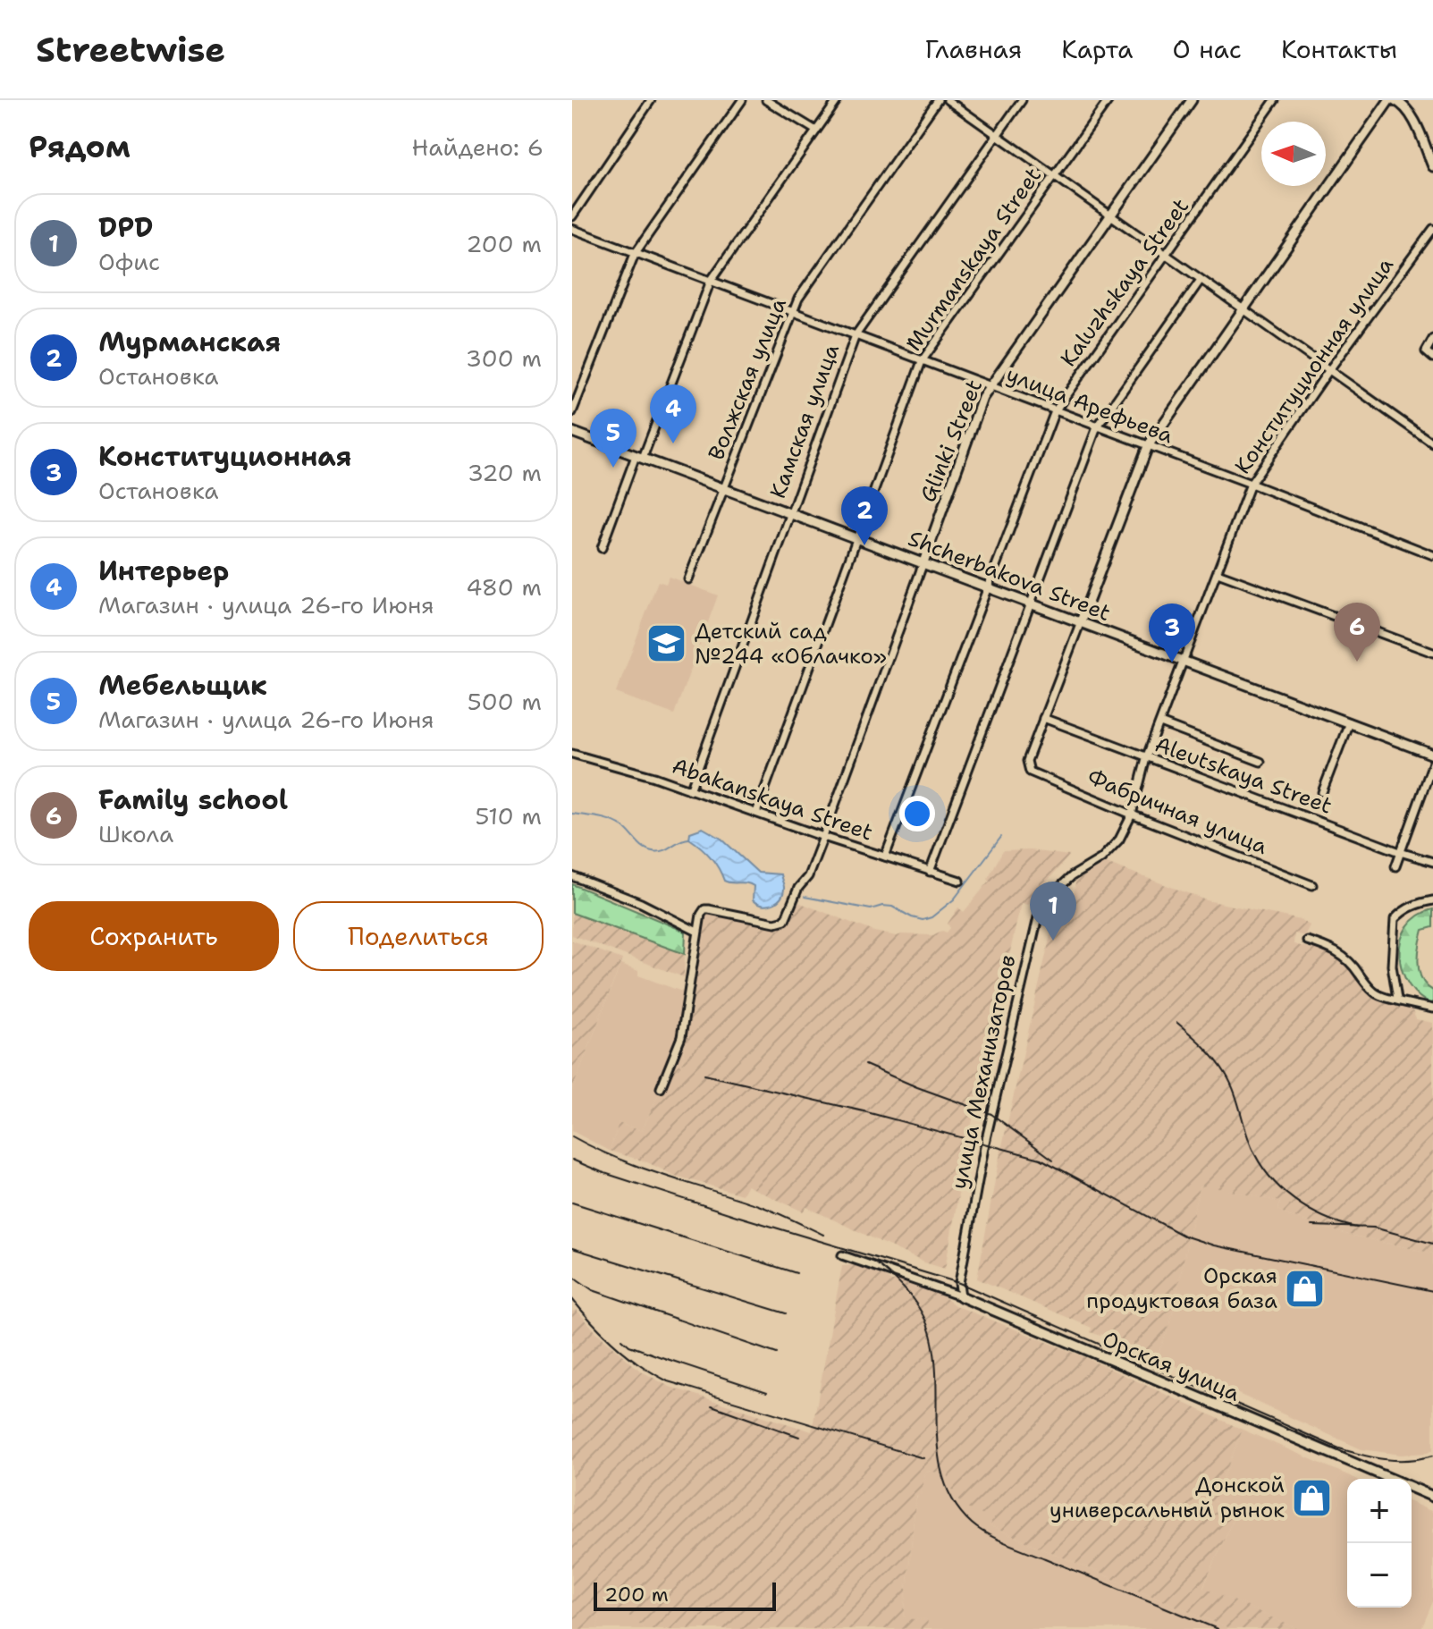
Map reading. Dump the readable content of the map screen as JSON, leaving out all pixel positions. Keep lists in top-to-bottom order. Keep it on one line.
{"streets":{"street":["Murmanskaya Street","Kaluzhskaya Street","Конституционная улица","Волжская улица","улица Арефьева","Камская улица","Glinki Street","Shcherbakova Street","Aleutskaya Street","Abakanskaya Street","Фабричная улица","улица Механизаторов","Орская улица"]},"crossings":[["Murmanskaya Street","улица Арефьева"],["Murmanskaya Street","Shcherbakova Street"],["Murmanskaya Street","Abakanskaya Street"],["Kaluzhskaya Street","улица Арефьева"],["Kaluzhskaya Street","Shcherbakova Street"],["Kaluzhskaya Street","Abakanskaya Street"],["Конституционная улица","улица Арефьева"],["Конституционная улица","Shcherbakova Street"],["Конституционная улица","Aleutskaya Street"],["Конституционная улица","Фабричная улица"],["Конституционная улица","улица Механизаторов"],["Волжская улица","улица Арефьева"],["Волжская улица","Shcherbakova Street"],["улица Арефьева","Камская улица"],["улица Арефьева","Glinki Street"],["Камская улица","Shcherbakova Street"],["Камская улица","Abakanskaya Street"],["Glinki Street","Shcherbakova Street"],["Glinki Street","Abakanskaya Street"],["Aleutskaya Street","Фабричная улица"],["улица Механизаторов","Орская улица"]],"places":{"school or university":["Детский сад №244 «Облачко»"],"shop":["Орская продуктовая база","Донской универсальный рынок"]},"scale_bar":"200 m","north":"left","page":{"header":"Streetwise","nav":["Главная","Карта","О нас","Контакты"],"heading":["Рядом","Найдено: 6"],"list":[{"mark":"1","name":"DPD","note":"Офис","value":"200 m"},{"mark":"2","name":"Мурманская","note":"Остановка","value":"300 m"},{"mark":"3","name":"Конституционная","note":"Остановка","value":"320 m"},{"mark":"4","name":"Интерьер","note":"Магазин · улица 26-го Июня","value":"480 m"},{"mark":"5","name":"Мебельщик","note":"Магазин · улица 26-го Июня","value":"500 m"},{"mark":"6","name":"Family school","note":"Школа","value":"510 m"}],"pins":["4","5","2","6","3","1"],"buttons":["Сохранить","Поделиться"],"map_buttons":["+","−"],"scale":"200 m"}}
